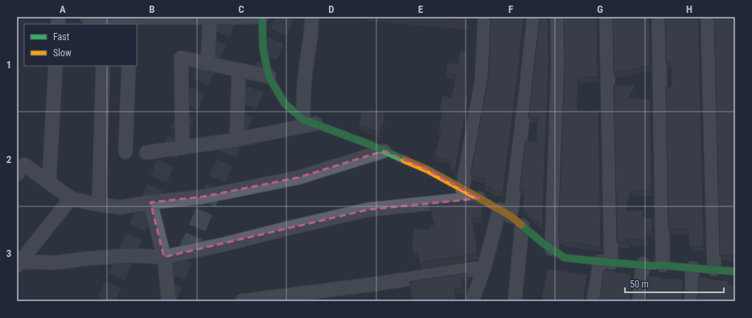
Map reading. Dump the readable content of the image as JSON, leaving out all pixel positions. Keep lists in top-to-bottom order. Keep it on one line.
{"legend":["Fast","Slow"],"scale_bar":"50 m","grid":{"columns":["A","B","C","D","E","F","G","H"],"rows":["1","2","3"]}}
